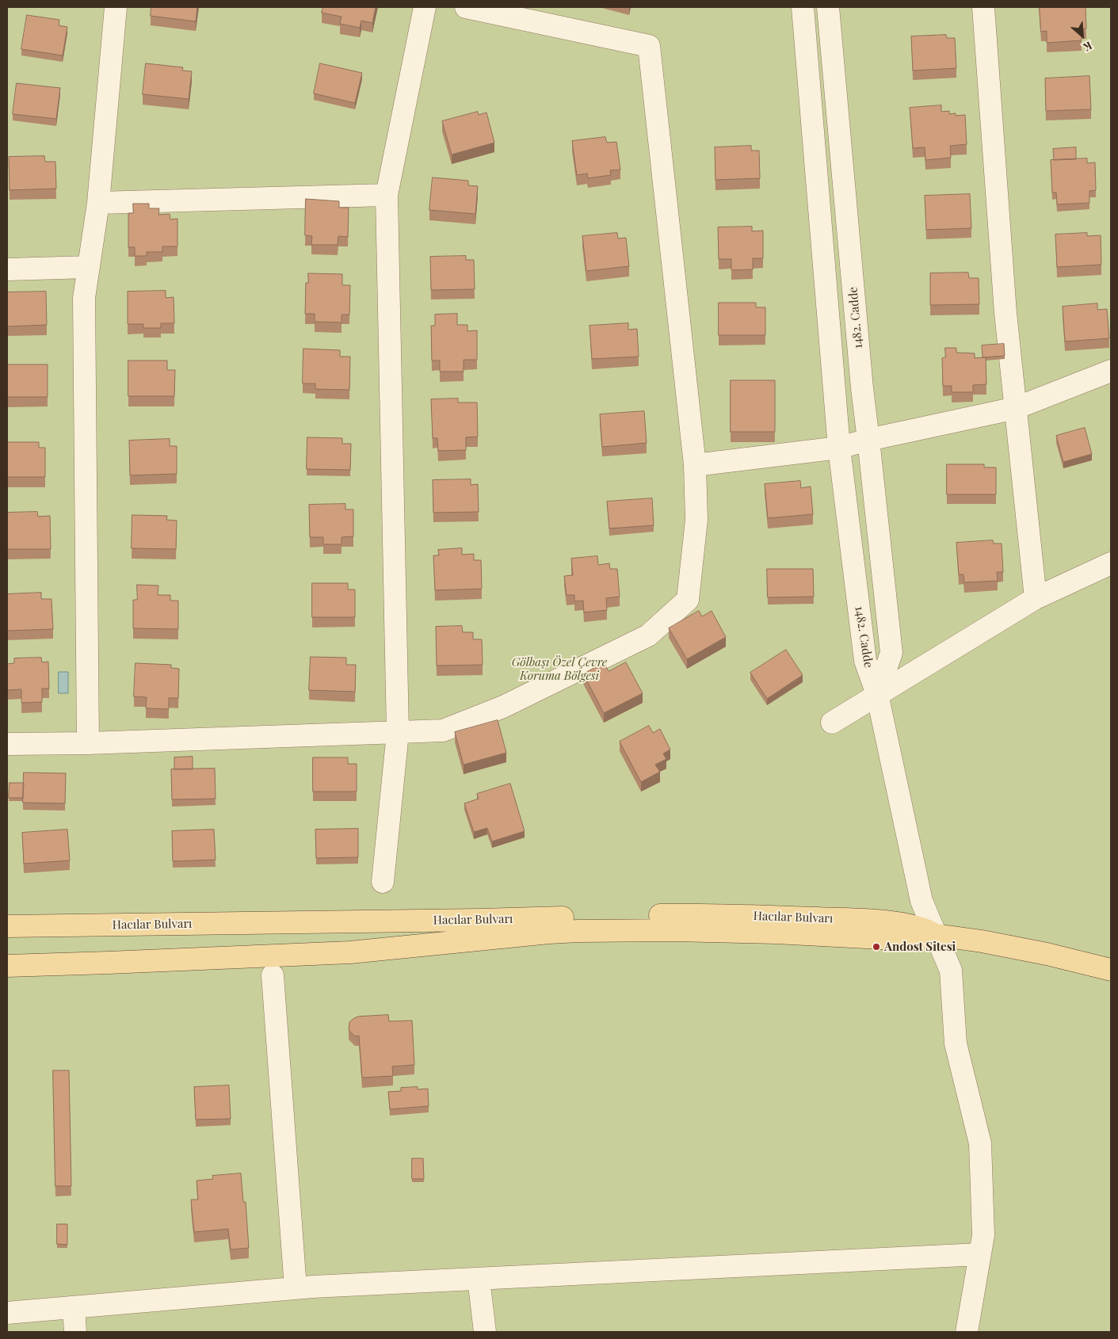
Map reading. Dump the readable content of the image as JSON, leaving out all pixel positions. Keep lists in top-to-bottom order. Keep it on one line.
{"streets":{"main road":["Hacılar Bulvarı"],"street":["1482. Cadde"]},"parks":["Gölbaşı Özel Çevre Koruma Bölgesi"],"places":["Andost Sitesi"],"north":"bottom right"}
